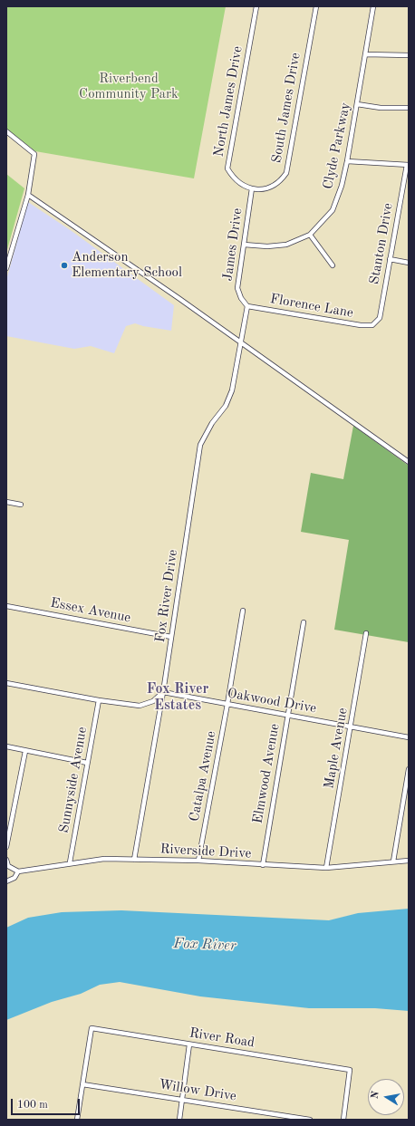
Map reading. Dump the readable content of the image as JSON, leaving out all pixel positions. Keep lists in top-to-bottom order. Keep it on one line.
{"streets":{"street":["North James Drive","South James Drive","Clyde Parkway","Stanton Drive","James Drive","Florence Lane","Fox River Drive","Essex Avenue","Oakwood Drive","Maple Avenue","Elmwood Avenue","Catalpa Avenue","Sunnyside Avenue","Riverside Drive","River Road","Willow Drive"]},"crossings":[["North James Drive","South James Drive"],["North James Drive","James Drive"],["South James Drive","James Drive"],["Clyde Parkway","James Drive"],["Stanton Drive","Florence Lane"],["James Drive","Florence Lane"],["Fox River Drive","Essex Avenue"],["Fox River Drive","Oakwood Drive"],["Fox River Drive","Riverside Drive"],["Oakwood Drive","Maple Avenue"],["Oakwood Drive","Elmwood Avenue"],["Oakwood Drive","Catalpa Avenue"],["Maple Avenue","Riverside Drive"],["Elmwood Avenue","Riverside Drive"],["Catalpa Avenue","Riverside Drive"],["Sunnyside Avenue","Riverside Drive"],["River Road","Willow Drive"]],"districts":["Fox River Estates"],"water":["Fox River"],"parks":["Riverbend Community Park"],"places":["Anderson Elementary School"],"scale_bar":"100 m","north":"left"}
